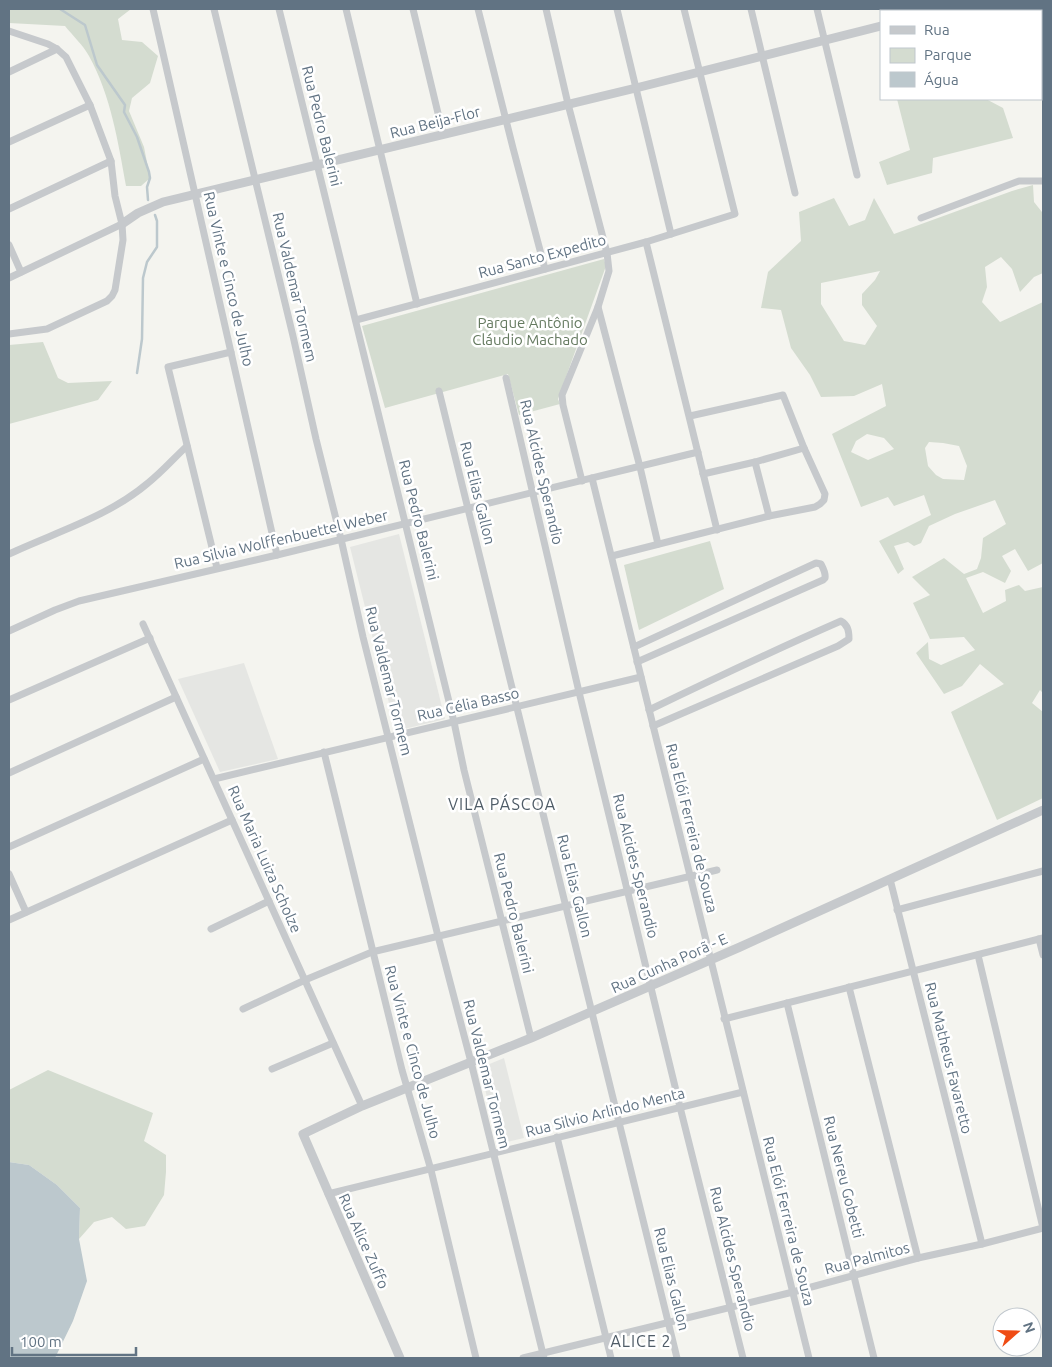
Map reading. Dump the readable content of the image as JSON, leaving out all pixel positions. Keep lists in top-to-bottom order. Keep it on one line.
{"streets":{"street":["Rua Beija-Flor","Rua Pedro Balerini","Rua Santo Expedito","Rua Vinte e Cinco de Julho","Rua Valdemar Tormem","Rua Alcides Sperandio","Rua Elias Gallon","Rua Silvia Wolffenbuettel Weber","Rua Célia Basso","Rua Elói Ferreira de Souza","Rua Maria Luiza Scholze","Rua Cunha Porã - E","Rua Matheus Favaretto","Rua Silvio Arlindo Menta","Rua Nereu Gobetti","Rua Alice Zuffo","Rua Palmitos"]},"crossings":[["Rua Beija-Flor","Rua Pedro Balerini"],["Rua Beija-Flor","Rua Santo Expedito"],["Rua Beija-Flor","Rua Vinte e Cinco de Julho"],["Rua Beija-Flor","Rua Valdemar Tormem"],["Rua Pedro Balerini","Rua Santo Expedito"],["Rua Pedro Balerini","Rua Silvia Wolffenbuettel Weber"],["Rua Pedro Balerini","Rua Célia Basso"],["Rua Pedro Balerini","Rua Cunha Porã - E"],["Rua Vinte e Cinco de Julho","Rua Silvia Wolffenbuettel Weber"],["Rua Vinte e Cinco de Julho","Rua Célia Basso"],["Rua Vinte e Cinco de Julho","Rua Cunha Porã - E"],["Rua Vinte e Cinco de Julho","Rua Silvio Arlindo Menta"],["Rua Valdemar Tormem","Rua Silvia Wolffenbuettel Weber"],["Rua Valdemar Tormem","Rua Célia Basso"],["Rua Valdemar Tormem","Rua Cunha Porã - E"],["Rua Valdemar Tormem","Rua Silvio Arlindo Menta"],["Rua Valdemar Tormem","Rua Palmitos"],["Rua Alcides Sperandio","Rua Silvia Wolffenbuettel Weber"],["Rua Alcides Sperandio","Rua Célia Basso"],["Rua Alcides Sperandio","Rua Cunha Porã - E"],["Rua Alcides Sperandio","Rua Silvio Arlindo Menta"],["Rua Alcides Sperandio","Rua Palmitos"],["Rua Elias Gallon","Rua Silvia Wolffenbuettel Weber"],["Rua Elias Gallon","Rua Célia Basso"],["Rua Elias Gallon","Rua Cunha Porã - E"],["Rua Elias Gallon","Rua Silvio Arlindo Menta"],["Rua Elias Gallon","Rua Palmitos"],["Rua Silvia Wolffenbuettel Weber","Rua Elói Ferreira de Souza"],["Rua Célia Basso","Rua Elói Ferreira de Souza"],["Rua Célia Basso","Rua Maria Luiza Scholze"],["Rua Elói Ferreira de Souza","Rua Cunha Porã - E"],["Rua Elói Ferreira de Souza","Rua Silvio Arlindo Menta"],["Rua Elói Ferreira de Souza","Rua Palmitos"],["Rua Maria Luiza Scholze","Rua Cunha Porã - E"],["Rua Cunha Porã - E","Rua Matheus Favaretto"],["Rua Cunha Porã - E","Rua Alice Zuffo"],["Rua Matheus Favaretto","Rua Palmitos"],["Rua Silvio Arlindo Menta","Rua Alice Zuffo"],["Rua Nereu Gobetti","Rua Palmitos"]],"districts":["VILA PÁSCOA","ALICE 2"],"parks":["Parque Antônio Cláudio Machado"],"legend":["Rua","Parque","Água"],"scale_bar":"100 m","north":"right"}
